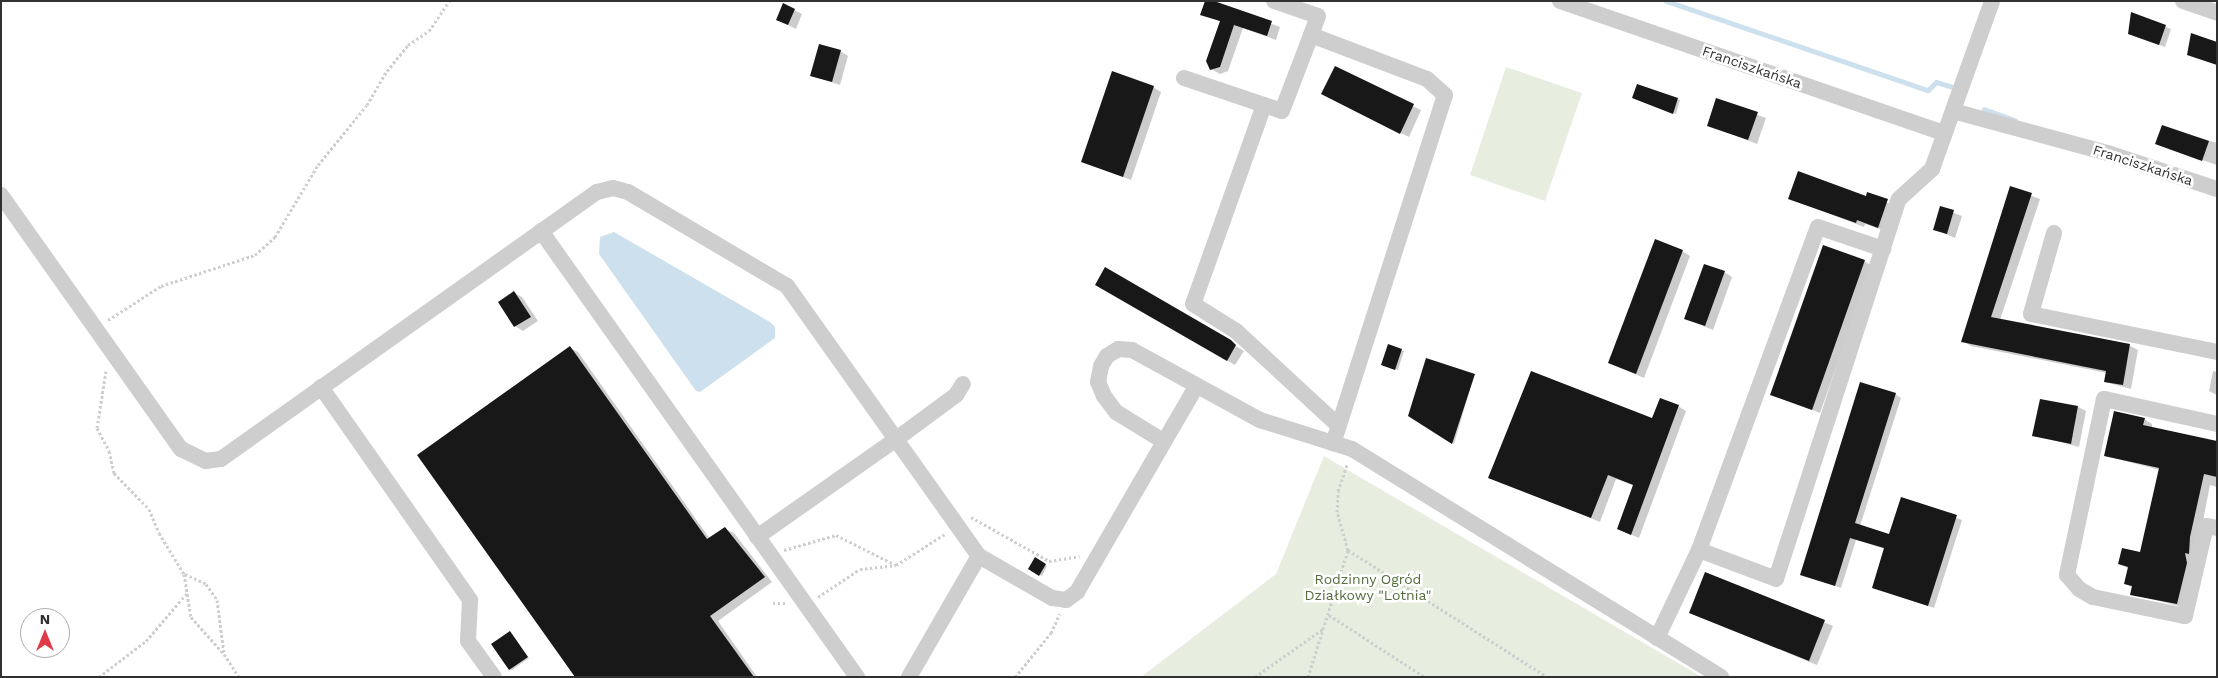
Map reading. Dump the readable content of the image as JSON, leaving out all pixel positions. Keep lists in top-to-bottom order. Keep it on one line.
{"streets":{"street":["Franciszkańska"]},"parks":["Rodzinny Ogród Działkowy \"Lotnia\""],"north":"top"}
